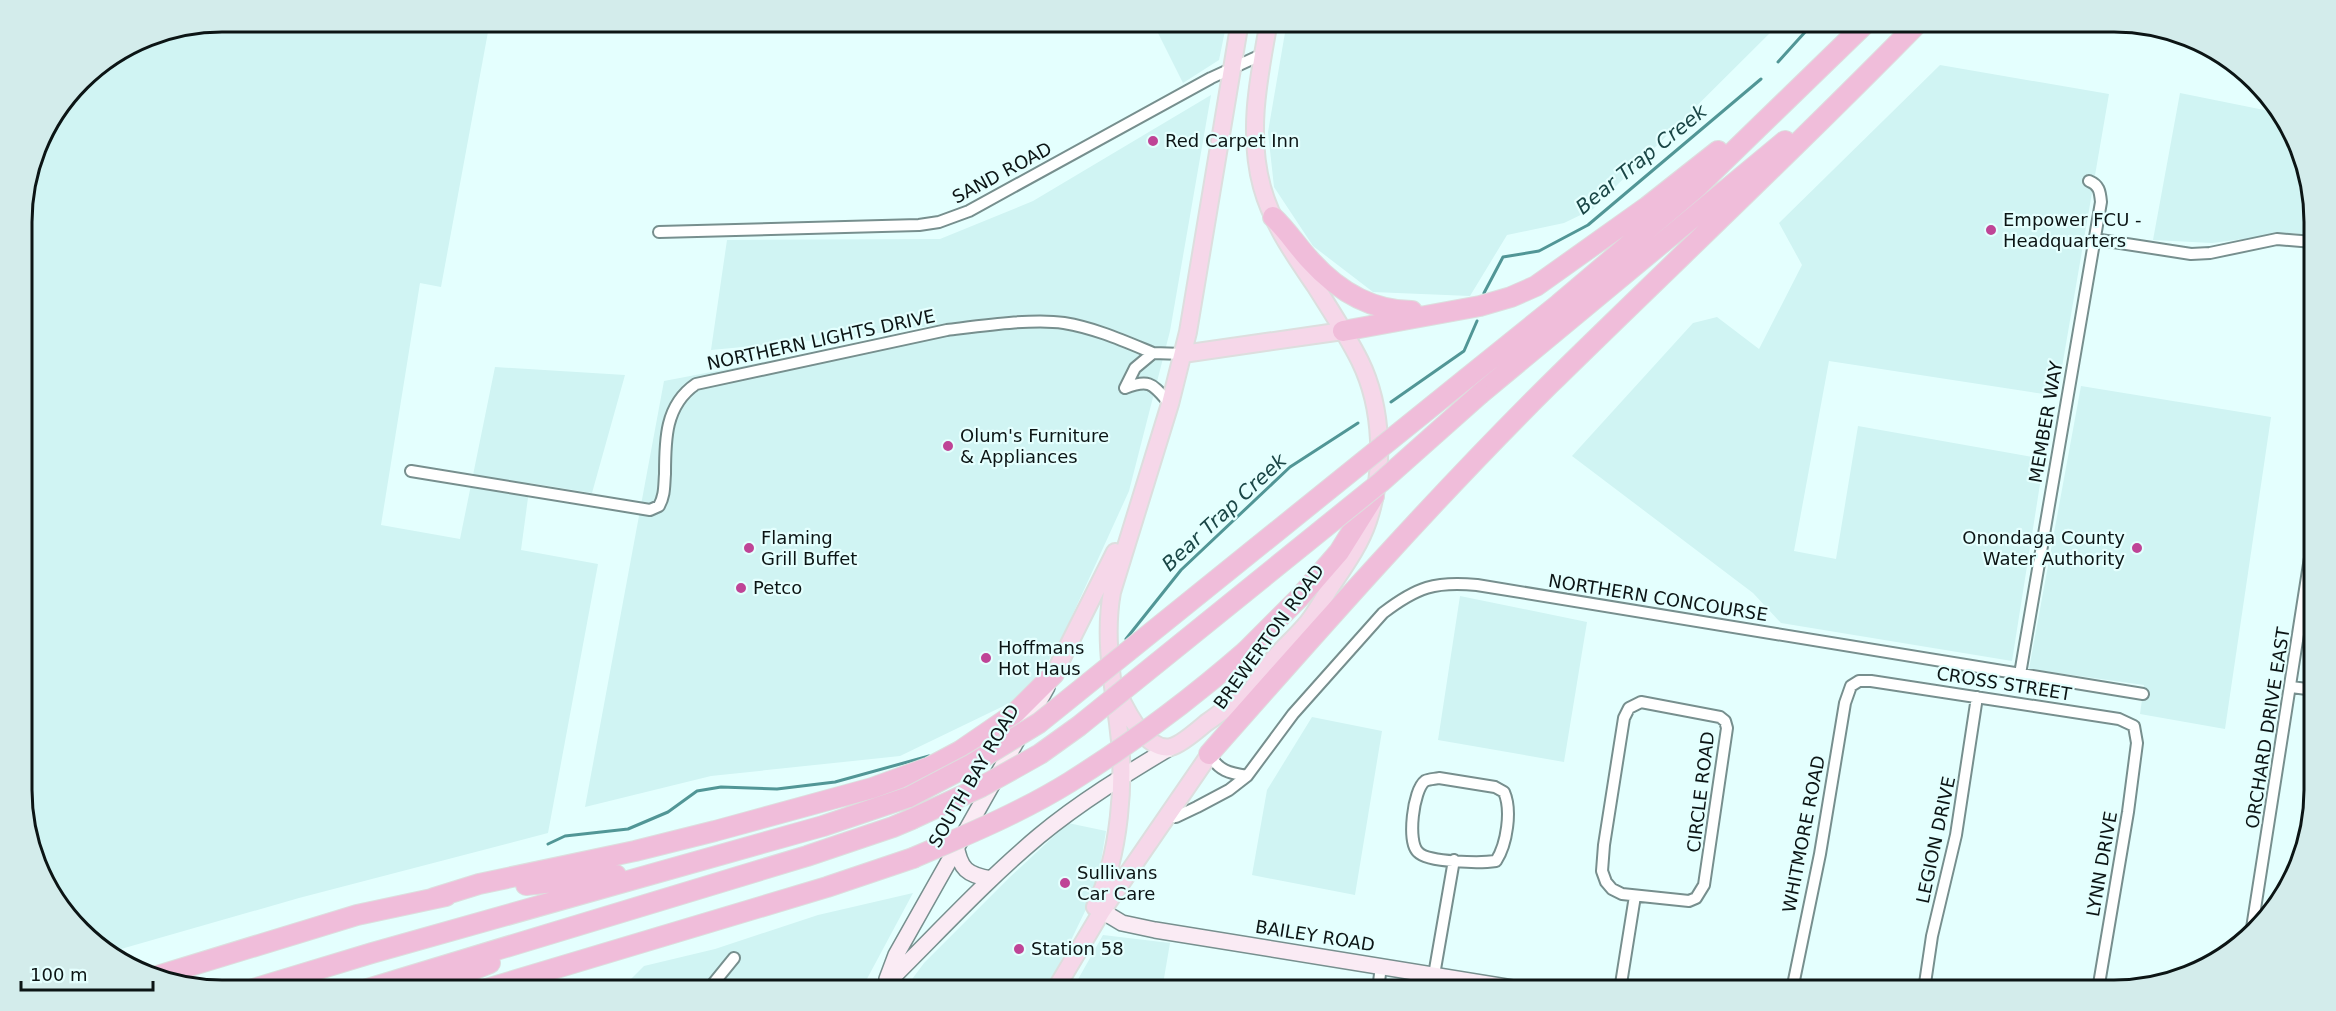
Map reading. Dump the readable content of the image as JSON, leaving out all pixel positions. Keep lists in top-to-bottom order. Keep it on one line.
{"streets":{"main road":["BREWERTON ROAD","SOUTH BAY ROAD","BAILEY ROAD"],"street":["SAND ROAD","NORTHERN LIGHTS DRIVE","MEMBER WAY","NORTHERN CONCOURSE","CROSS STREET","ORCHARD DRIVE EAST","CIRCLE ROAD","WHITMORE ROAD","LEGION DRIVE","LYNN DRIVE"]},"crossings":[["SAND ROAD","BREWERTON ROAD"],["MEMBER WAY","NORTHERN CONCOURSE"],["NORTHERN CONCOURSE","BREWERTON ROAD"],["BREWERTON ROAD","SOUTH BAY ROAD"],["BREWERTON ROAD","BAILEY ROAD"],["CROSS STREET","WHITMORE ROAD"],["CROSS STREET","LEGION DRIVE"],["CROSS STREET","LYNN DRIVE"]],"water":["Bear Trap Creek"],"places":["Red Carpet Inn","Empower FCU - Headquarters","Olum's Furniture & Appliances","Flaming Grill Buffet","Onondaga County Water Authority","Petco","Hoffmans Hot Haus","Sullivans Car Care","Station 58"],"scale_bar":"100 m"}
